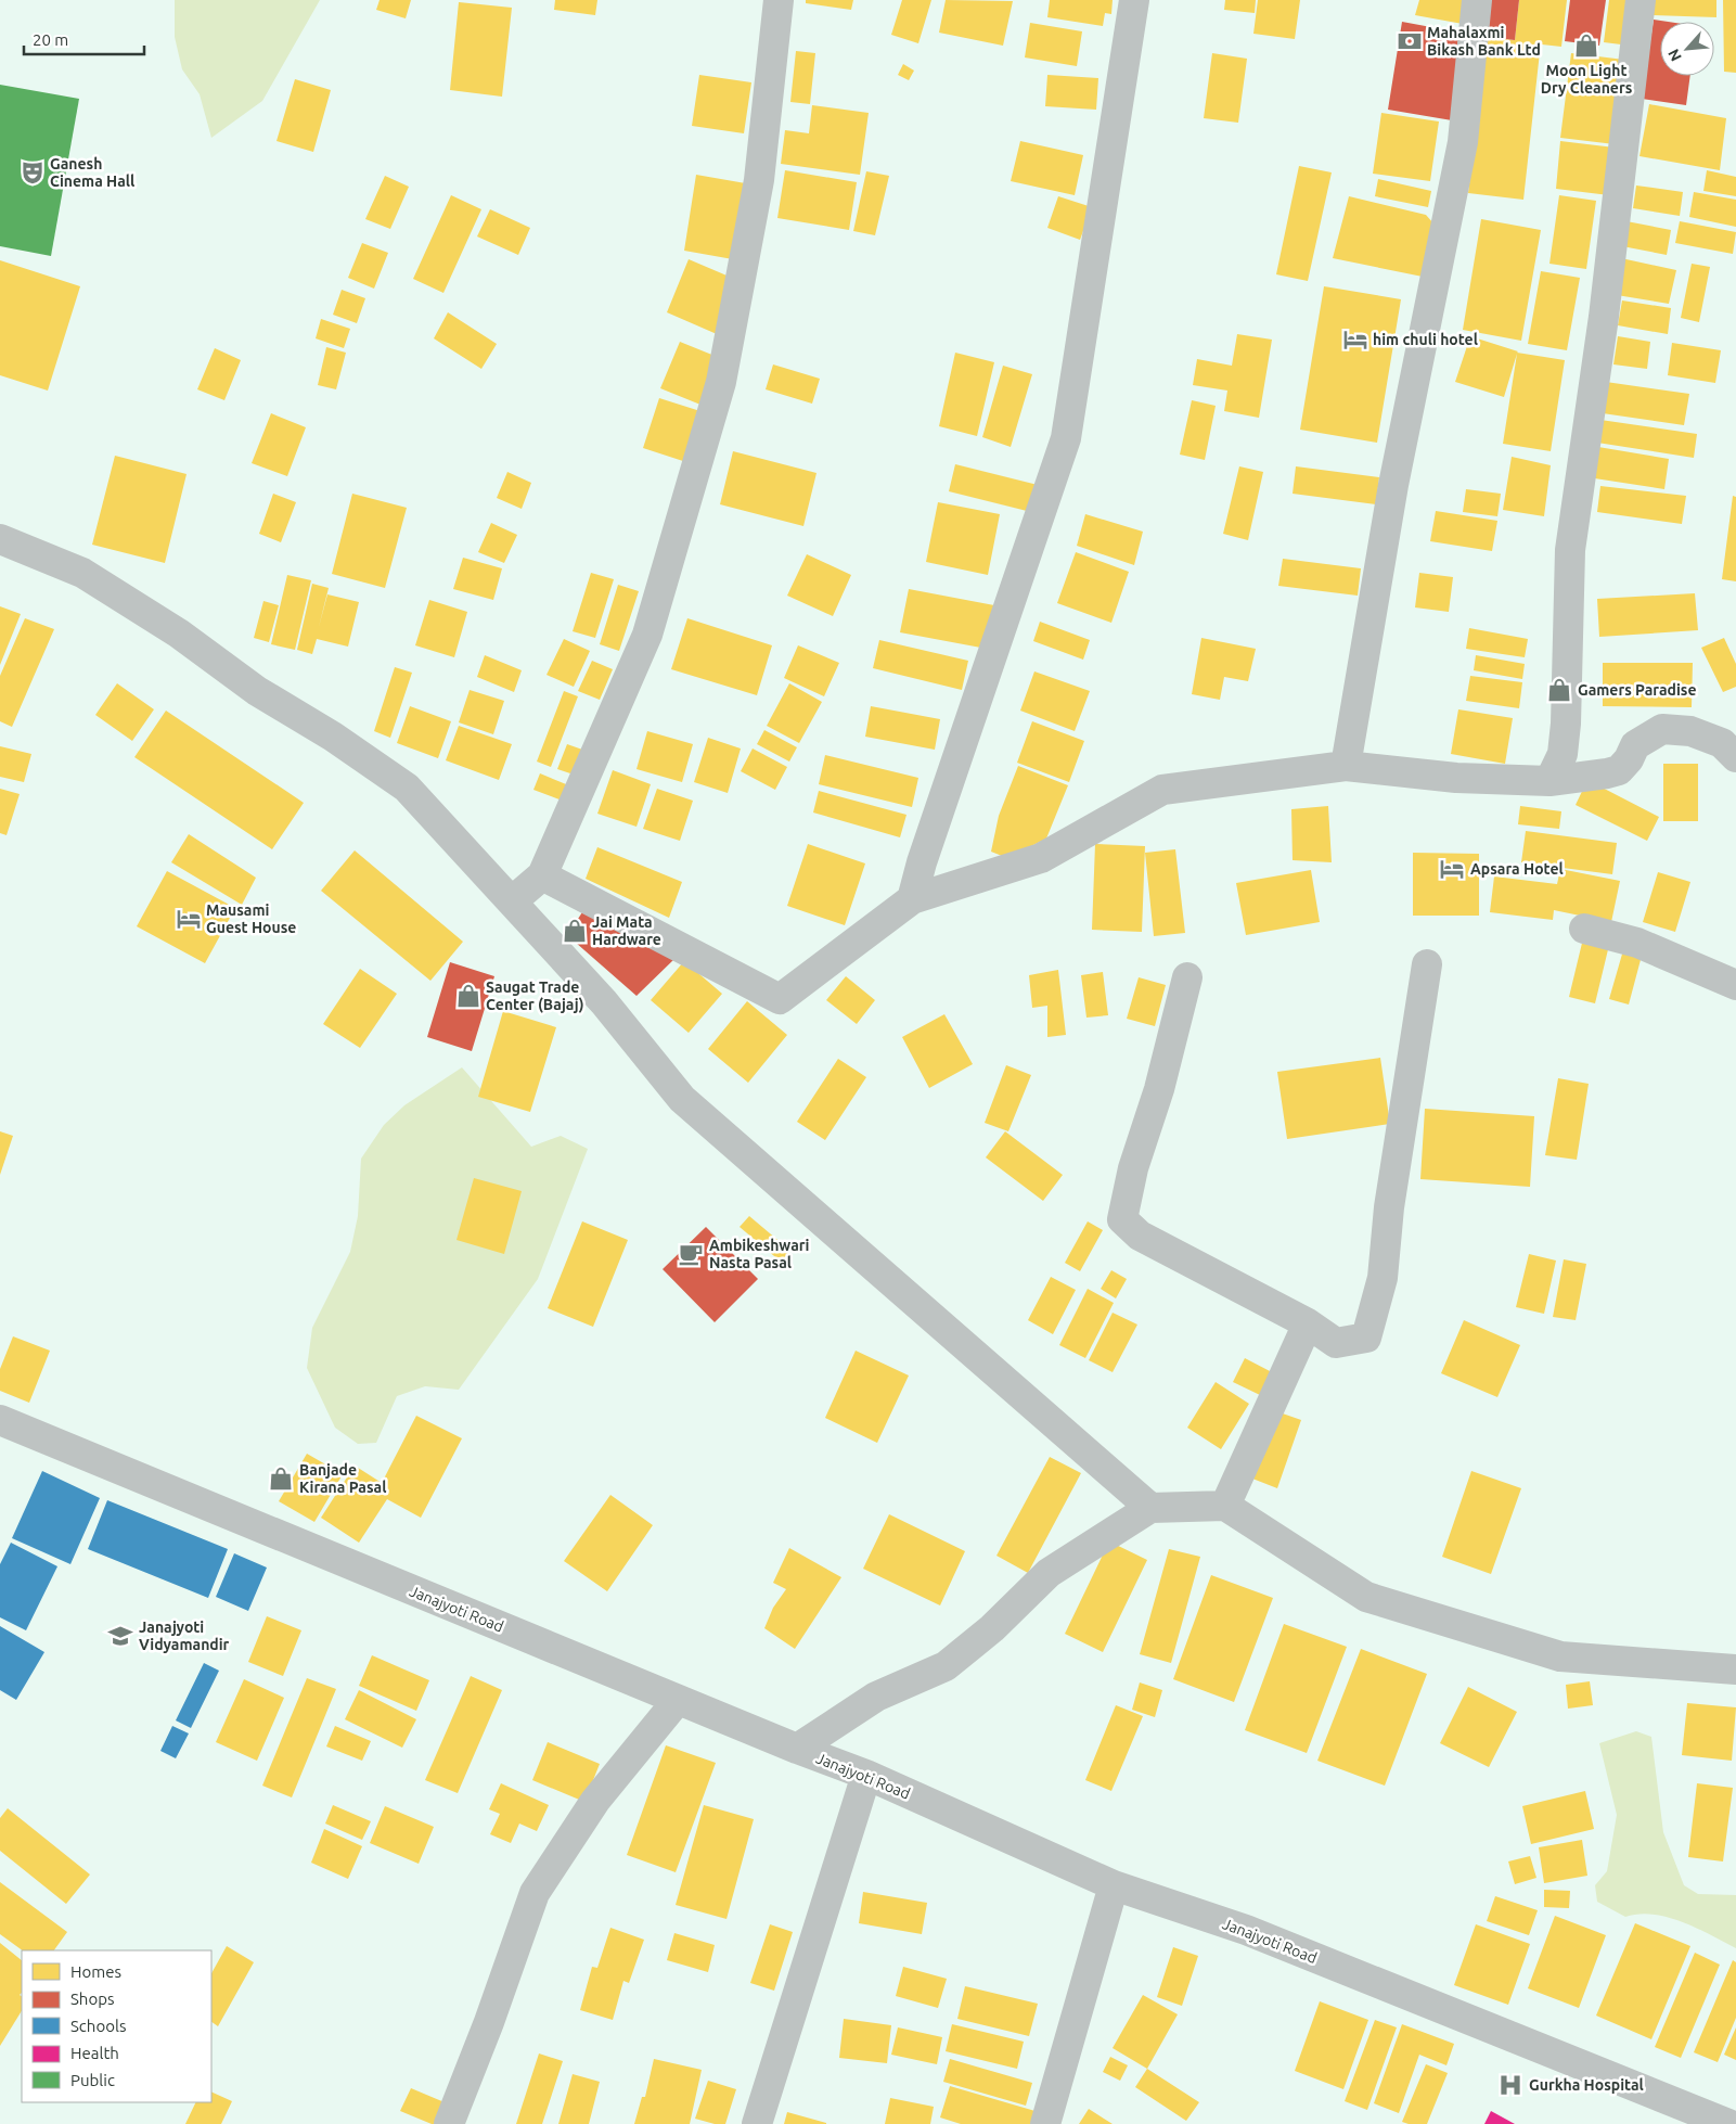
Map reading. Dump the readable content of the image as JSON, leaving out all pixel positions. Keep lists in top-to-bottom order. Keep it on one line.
{"streets":{"street":["Janajyoti Road"]},"places":{"bank":["Mahalaxmi Bikash Bank Ltd"],"shop":["Moon Light Dry Cleaners","Gamers Paradise","Jai Mata Hardware","Saugat Trade Center (Bajaj)","Banjade Kirana Pasal"],"theatre":["Ganesh Cinema Hall"],"hotel":["him chuli hotel","Apsara Hotel","Mausami Guest House"],"cafe":["Ambikeshwari Nasta Pasal"],"school or university":["Janajyoti Vidyamandir"],"hospital":["Gurkha Hospital"]},"legend":["Homes","Shops","Schools","Health","Public"],"scale_bar":"20 m","north":"bottom left"}
